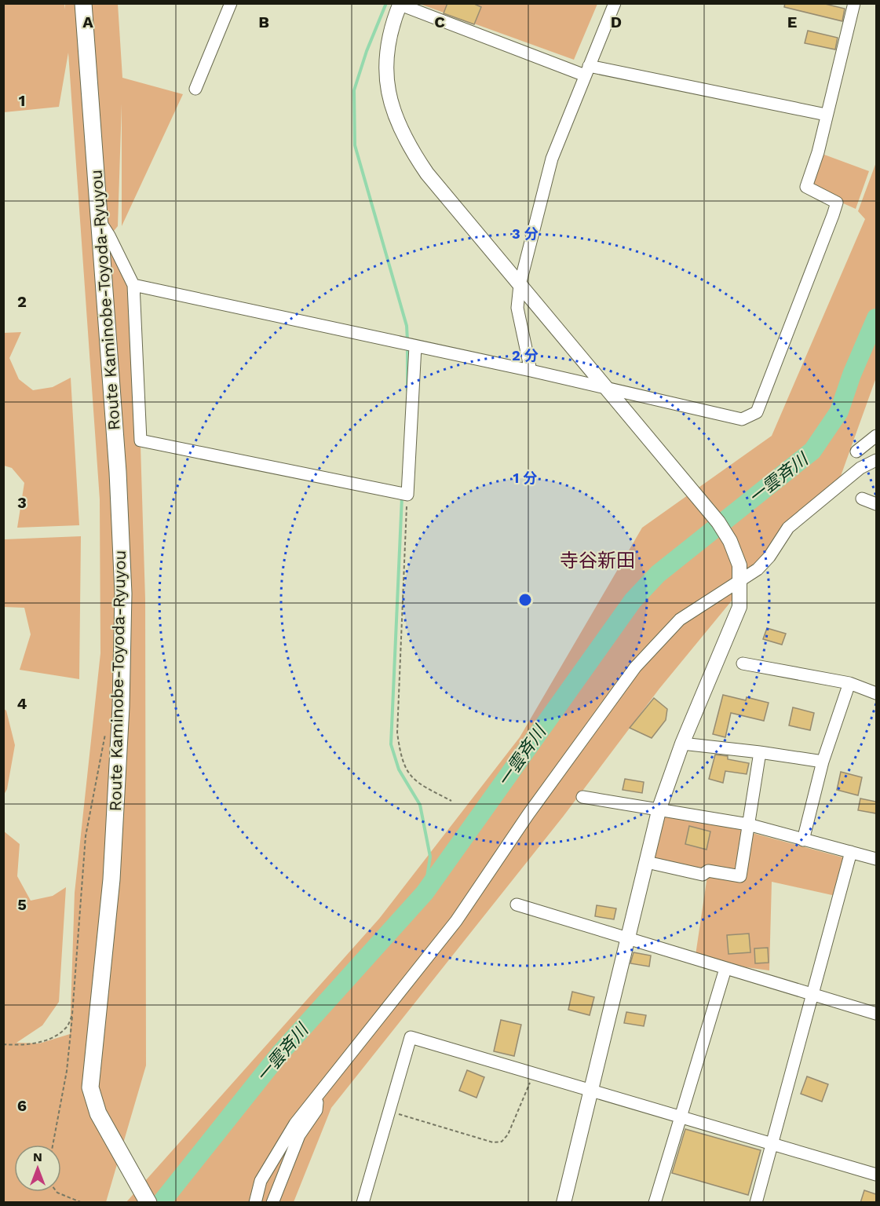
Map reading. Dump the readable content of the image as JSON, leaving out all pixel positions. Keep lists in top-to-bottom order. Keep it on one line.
{"streets":{"main road":["Route Kaminobe-Toyoda-Ryuyou"]},"districts":["寺谷新田"],"water":["一雲斉川"],"north":"top","grid":{"columns":["A","B","C","D","E"],"rows":["1","2","3","4","5","6"]},"rings":["3 分","2 分","1 分"]}
